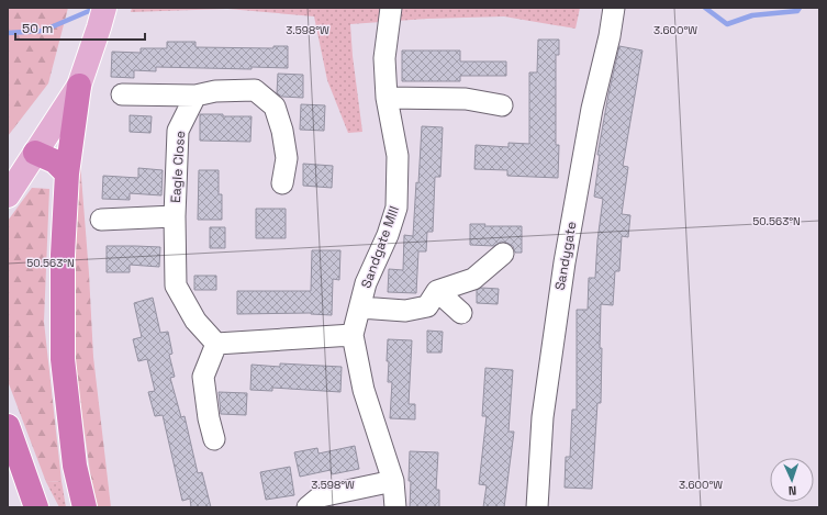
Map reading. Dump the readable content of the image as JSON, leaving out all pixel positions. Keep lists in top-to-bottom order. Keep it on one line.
{"streets":{"street":["Eagle Close","Sandgate MIll","Sandygate"]},"scale_bar":"50 m","north":"bottom","coordinates":["3.598°W","3.600°W","50.563°N"]}
